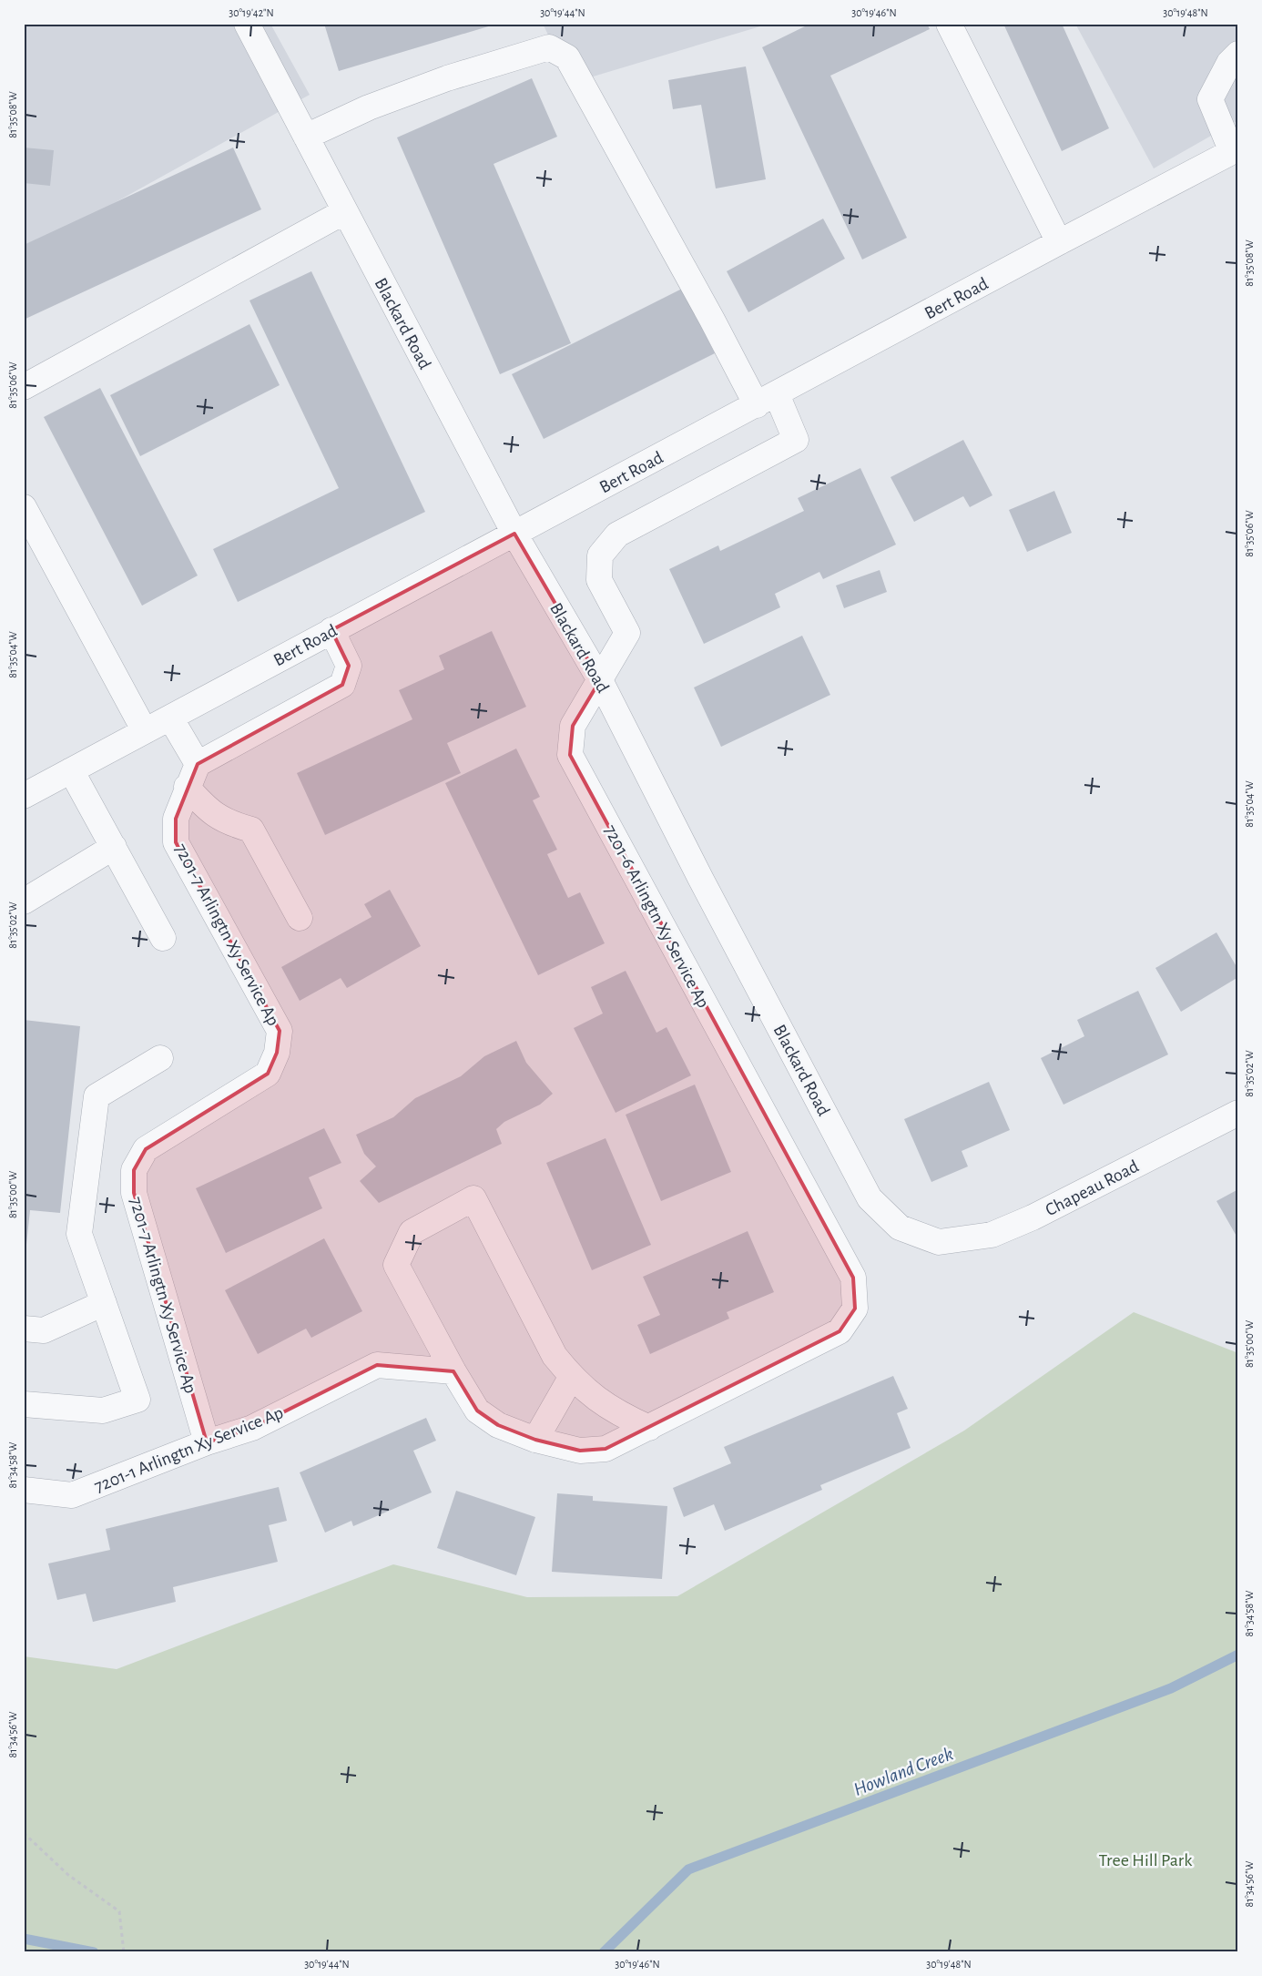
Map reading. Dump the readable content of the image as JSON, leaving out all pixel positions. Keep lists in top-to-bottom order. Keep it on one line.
{"streets":{"street":["Bert Road","Blackard Road","7201-6 Arlingtn Xy Service Ap","7201-7 Arlingtn Xy Service Ap","Chapeau Road","7201-1 Arlingtn Xy Service Ap"]},"crossings":[["Bert Road","Blackard Road"],["Bert Road","7201-6 Arlingtn Xy Service Ap"],["Blackard Road","7201-6 Arlingtn Xy Service Ap"],["Blackard Road","Chapeau Road"],["7201-6 Arlingtn Xy Service Ap","7201-1 Arlingtn Xy Service Ap"],["7201-7 Arlingtn Xy Service Ap","7201-1 Arlingtn Xy Service Ap"]],"water":["Howland Creek"],"parks":["Tree Hill Park"],"coordinates":["30°19'42\"N","30°19'44\"N","30°19'46\"N","30°19'48\"N","81°35'08\"W","81°35'06\"W","81°35'04\"W","81°35'02\"W","81°35'00\"W","81°34'58\"W","81°34'56\"W"]}
